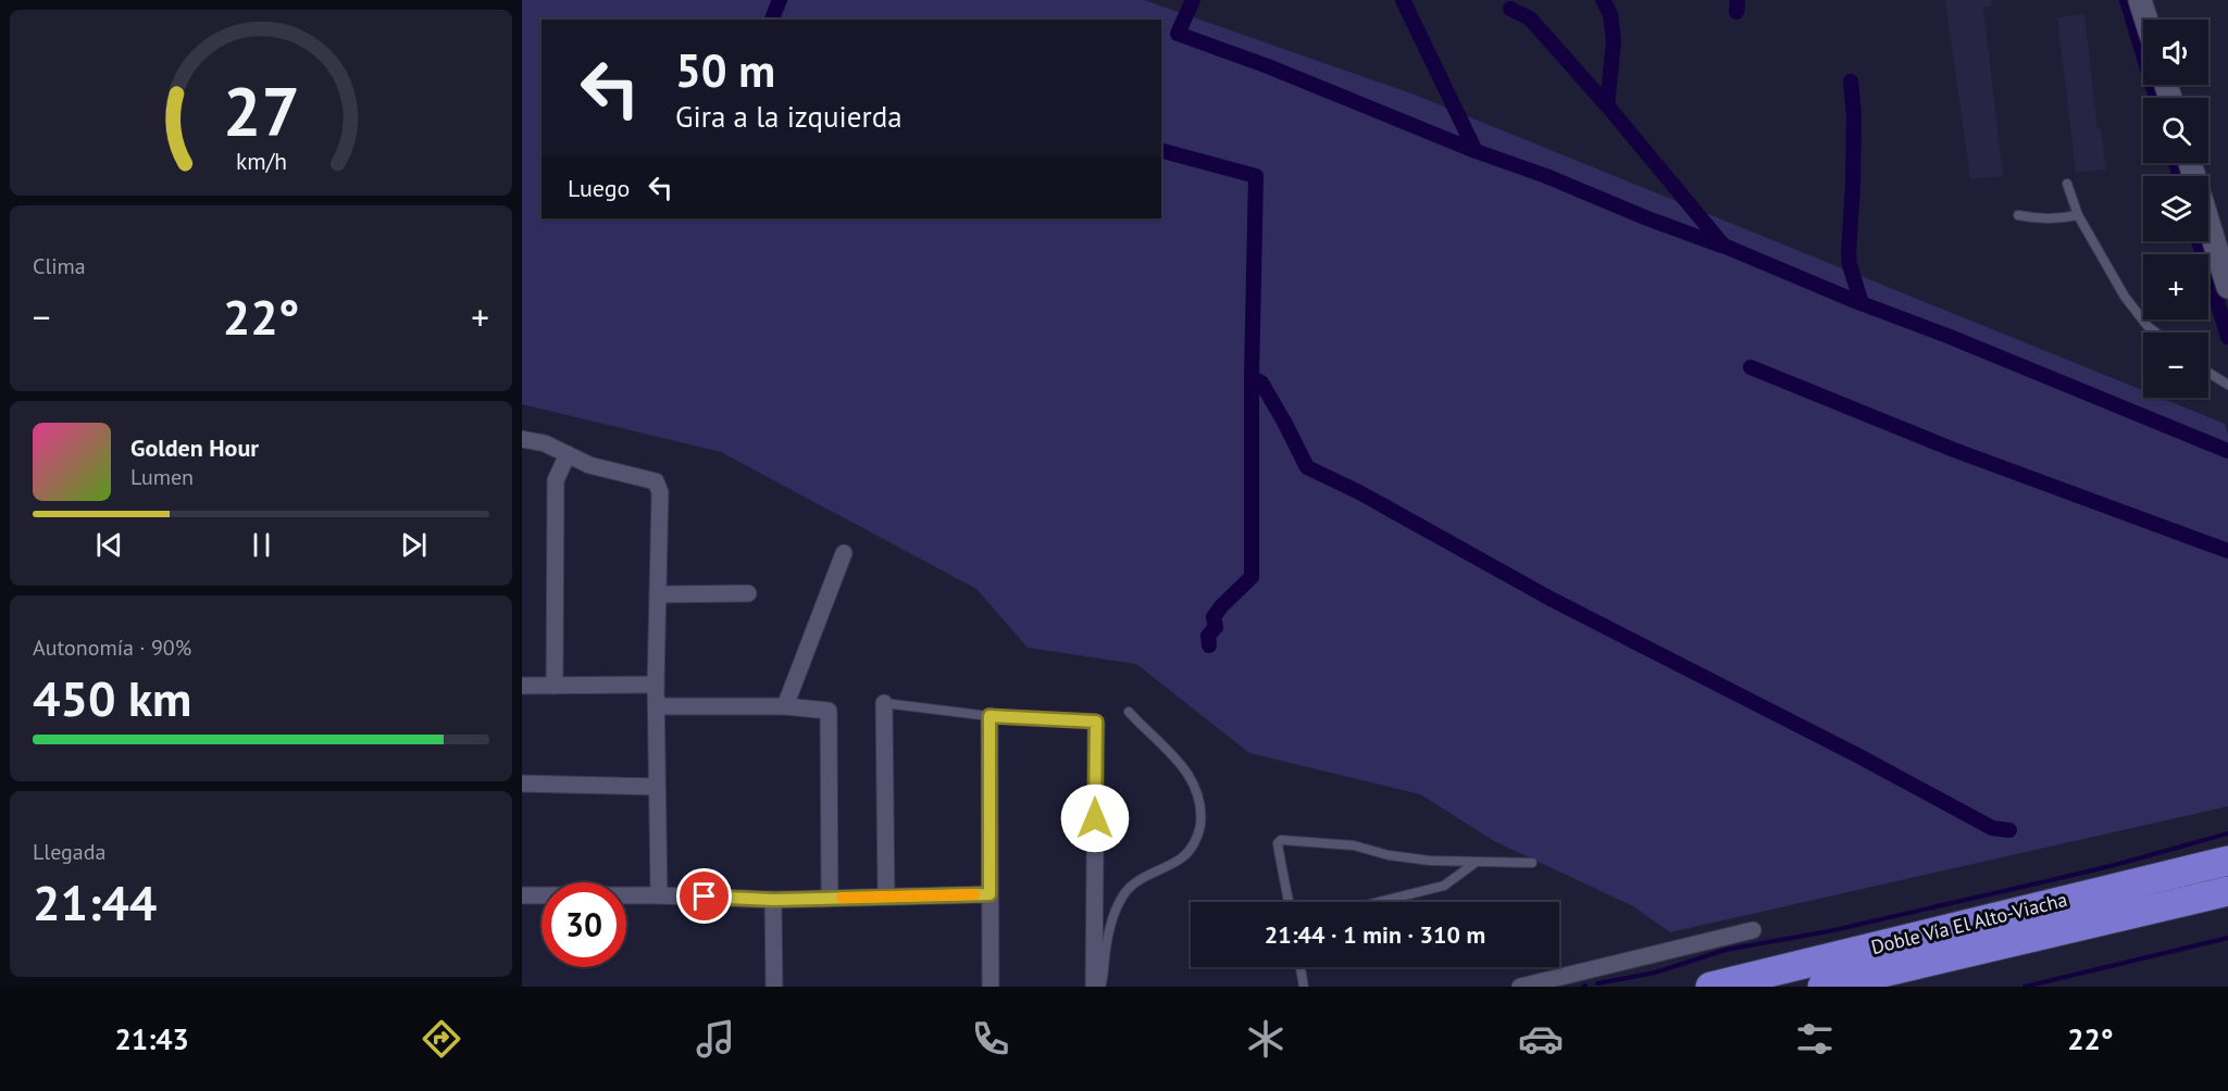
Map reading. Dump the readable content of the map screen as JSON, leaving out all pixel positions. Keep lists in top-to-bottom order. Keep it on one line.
{"streets":{"highway":["Doble Vía El Alto-Viacha"]},"page":{"map_buttons":["+","−"],"turn":["50 m","Gira a la izquierda"],"then":"Luego","tile":["Clima",["Autonomía · 90%","450 km"],["Llegada","21:44"]],"heat":["−","22°","+"],"song":["Golden Hour","Lumen"],"limit":"30","trip":"21:44 · 1 min · 310 m","tabs":["21:43","22°"],"gauge":["27","km/h"]}}
